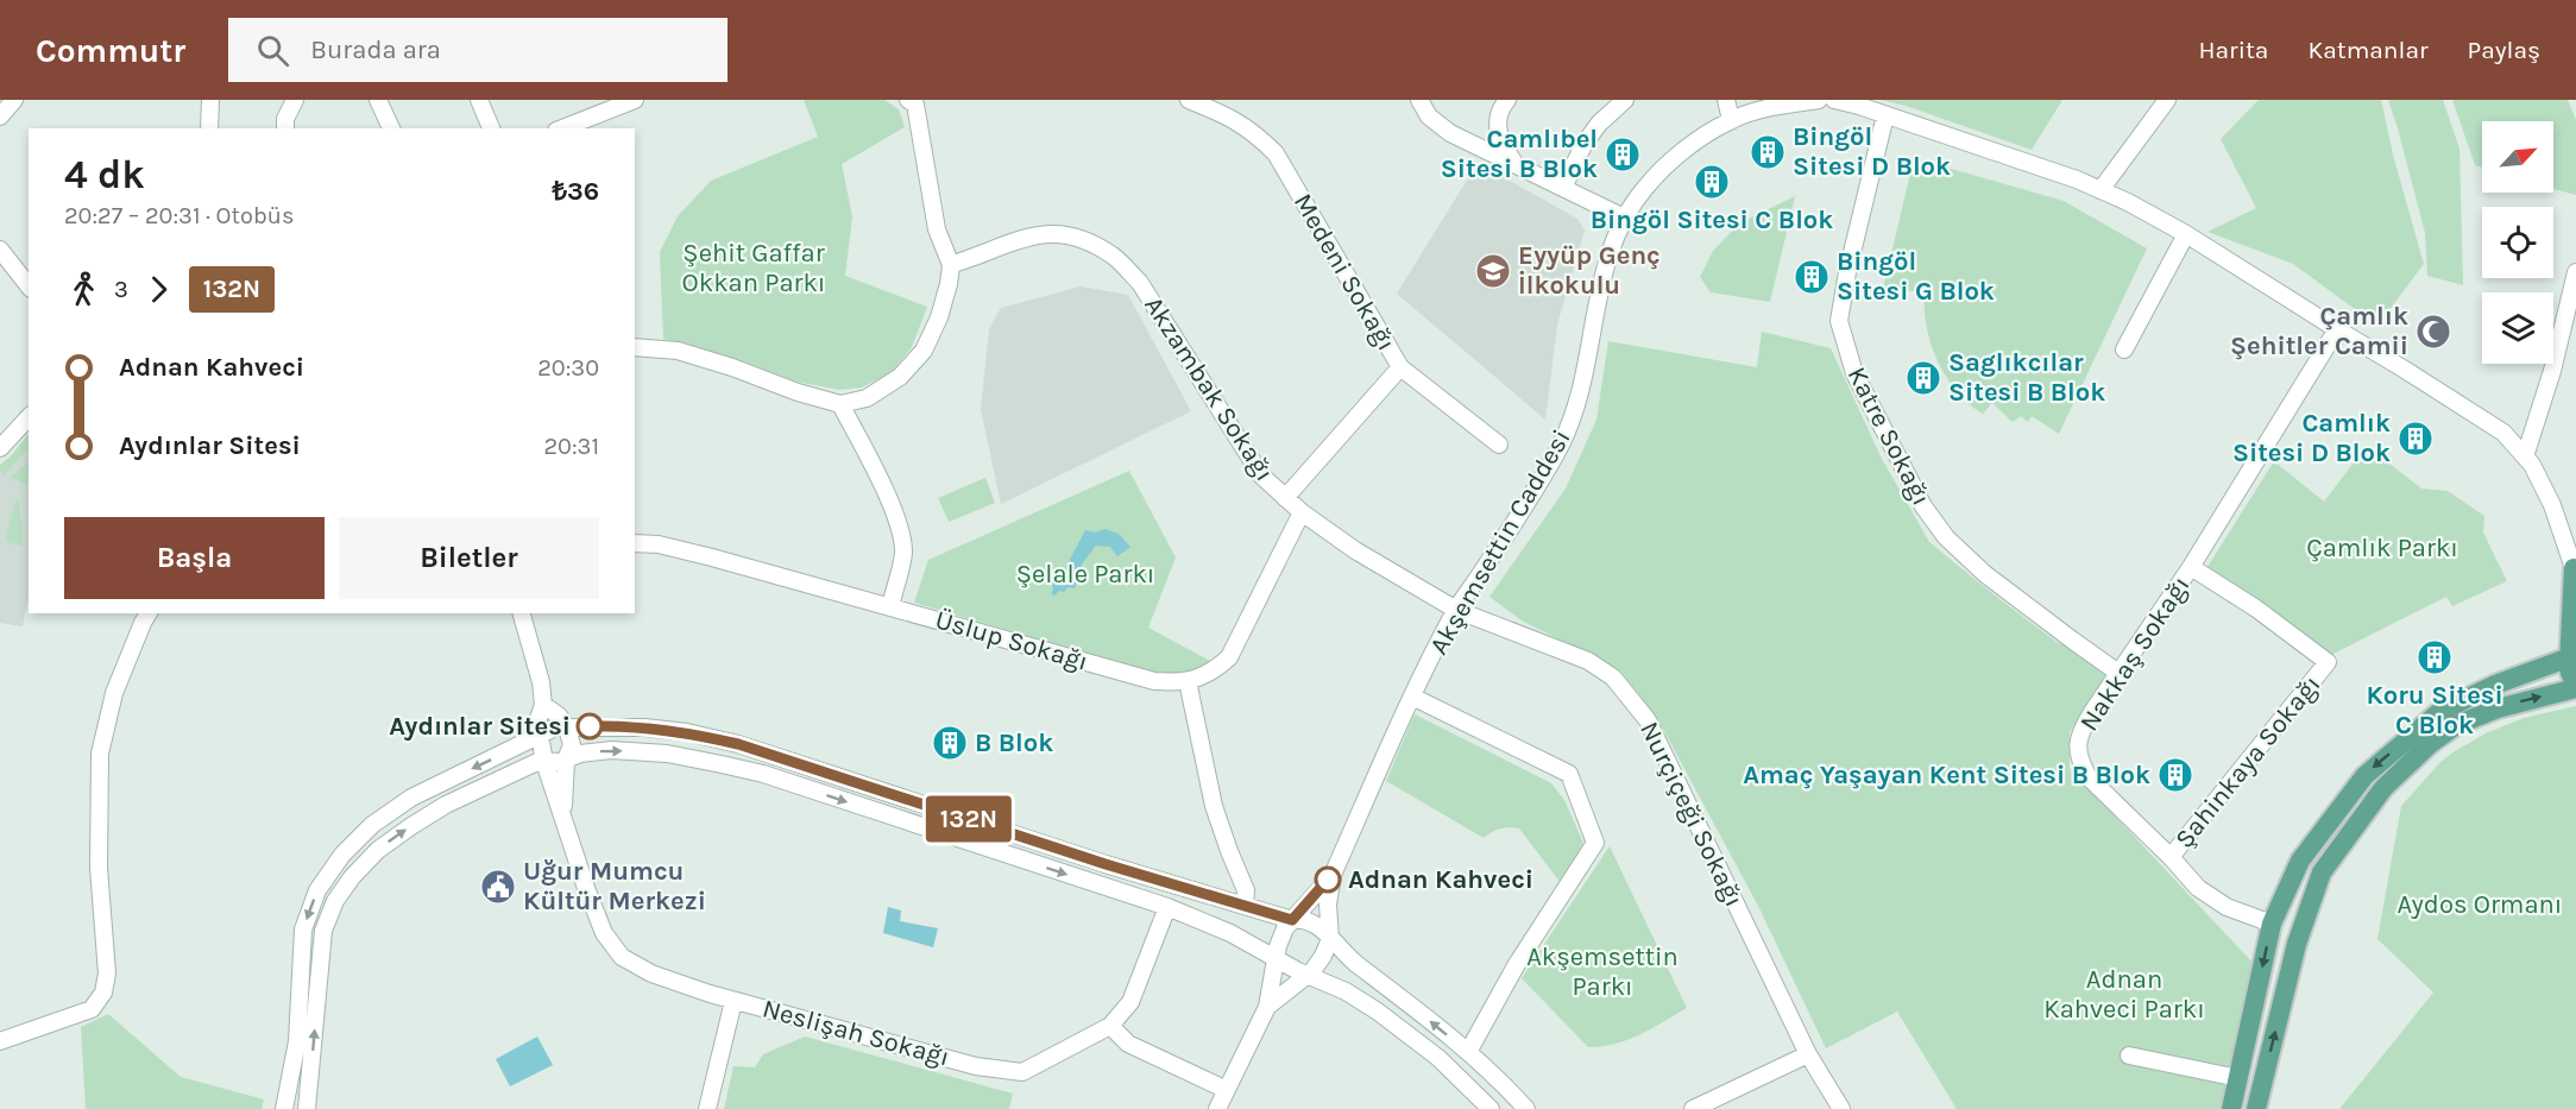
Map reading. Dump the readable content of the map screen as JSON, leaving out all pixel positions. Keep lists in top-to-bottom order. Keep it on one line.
{"streets":{"street":["Medeni Sokağı","Akzambak Sokağı","Katre Sokağı","Akşemsettin Caddesi","Üslup Sokağı","Nakkaş Sokağı","Şahinkaya Sokağı","Nurçiçeği Sokağı","Neslişah Sokağı"]},"crossings":[["Medeni Sokağı","Akzambak Sokağı"],["Akzambak Sokağı","Akşemsettin Caddesi"],["Akzambak Sokağı","Üslup Sokağı"],["Akzambak Sokağı","Nurçiçeği Sokağı"],["Katre Sokağı","Nakkaş Sokağı"],["Akşemsettin Caddesi","Nurçiçeği Sokağı"],["Nakkaş Sokağı","Şahinkaya Sokağı"]],"parks":["Şehit Gaffar Okkan Parkı","Çamlık Parkı","Şelale Parkı","Aydos Ormanı","Akşemsettin Parkı","Adnan Kahveci Parkı"],"places":{"building":["Bingöl Sitesi D Blok","Camlıbel Sitesi B Blok","Bingöl Sitesi C Blok","Bingöl Sitesi G Blok","Saglıkcılar Sitesi B Blok","Camlık Sitesi D Blok","Koru Sitesi C Blok","B Blok","Amaç Yaşayan Kent Sitesi B Blok"],"school or university":["Eyyüp Genç İlkokulu"],"mosque":["Çamlık Şehitler Camii"],"other":["Aydınlar Sitesi","Adnan Kahveci"],"public building":["Uğur Mumcu Kültür Merkezi"]},"lines":["bus line 132N"],"north":"top right","page":{"header":"Commutr","search":"Burada ara","nav":["Harita","Katmanlar","Paylaş"],"on_map":"132N","heading":["4 dk","20:27 – 20:31 · Otobüs","₺36"],"legs":["3","132N"],"list":[{"name":"Adnan Kahveci","value":"20:30"},{"name":"Aydınlar Sitesi","value":"20:31"}],"buttons":["Başla","Biletler"]}}
